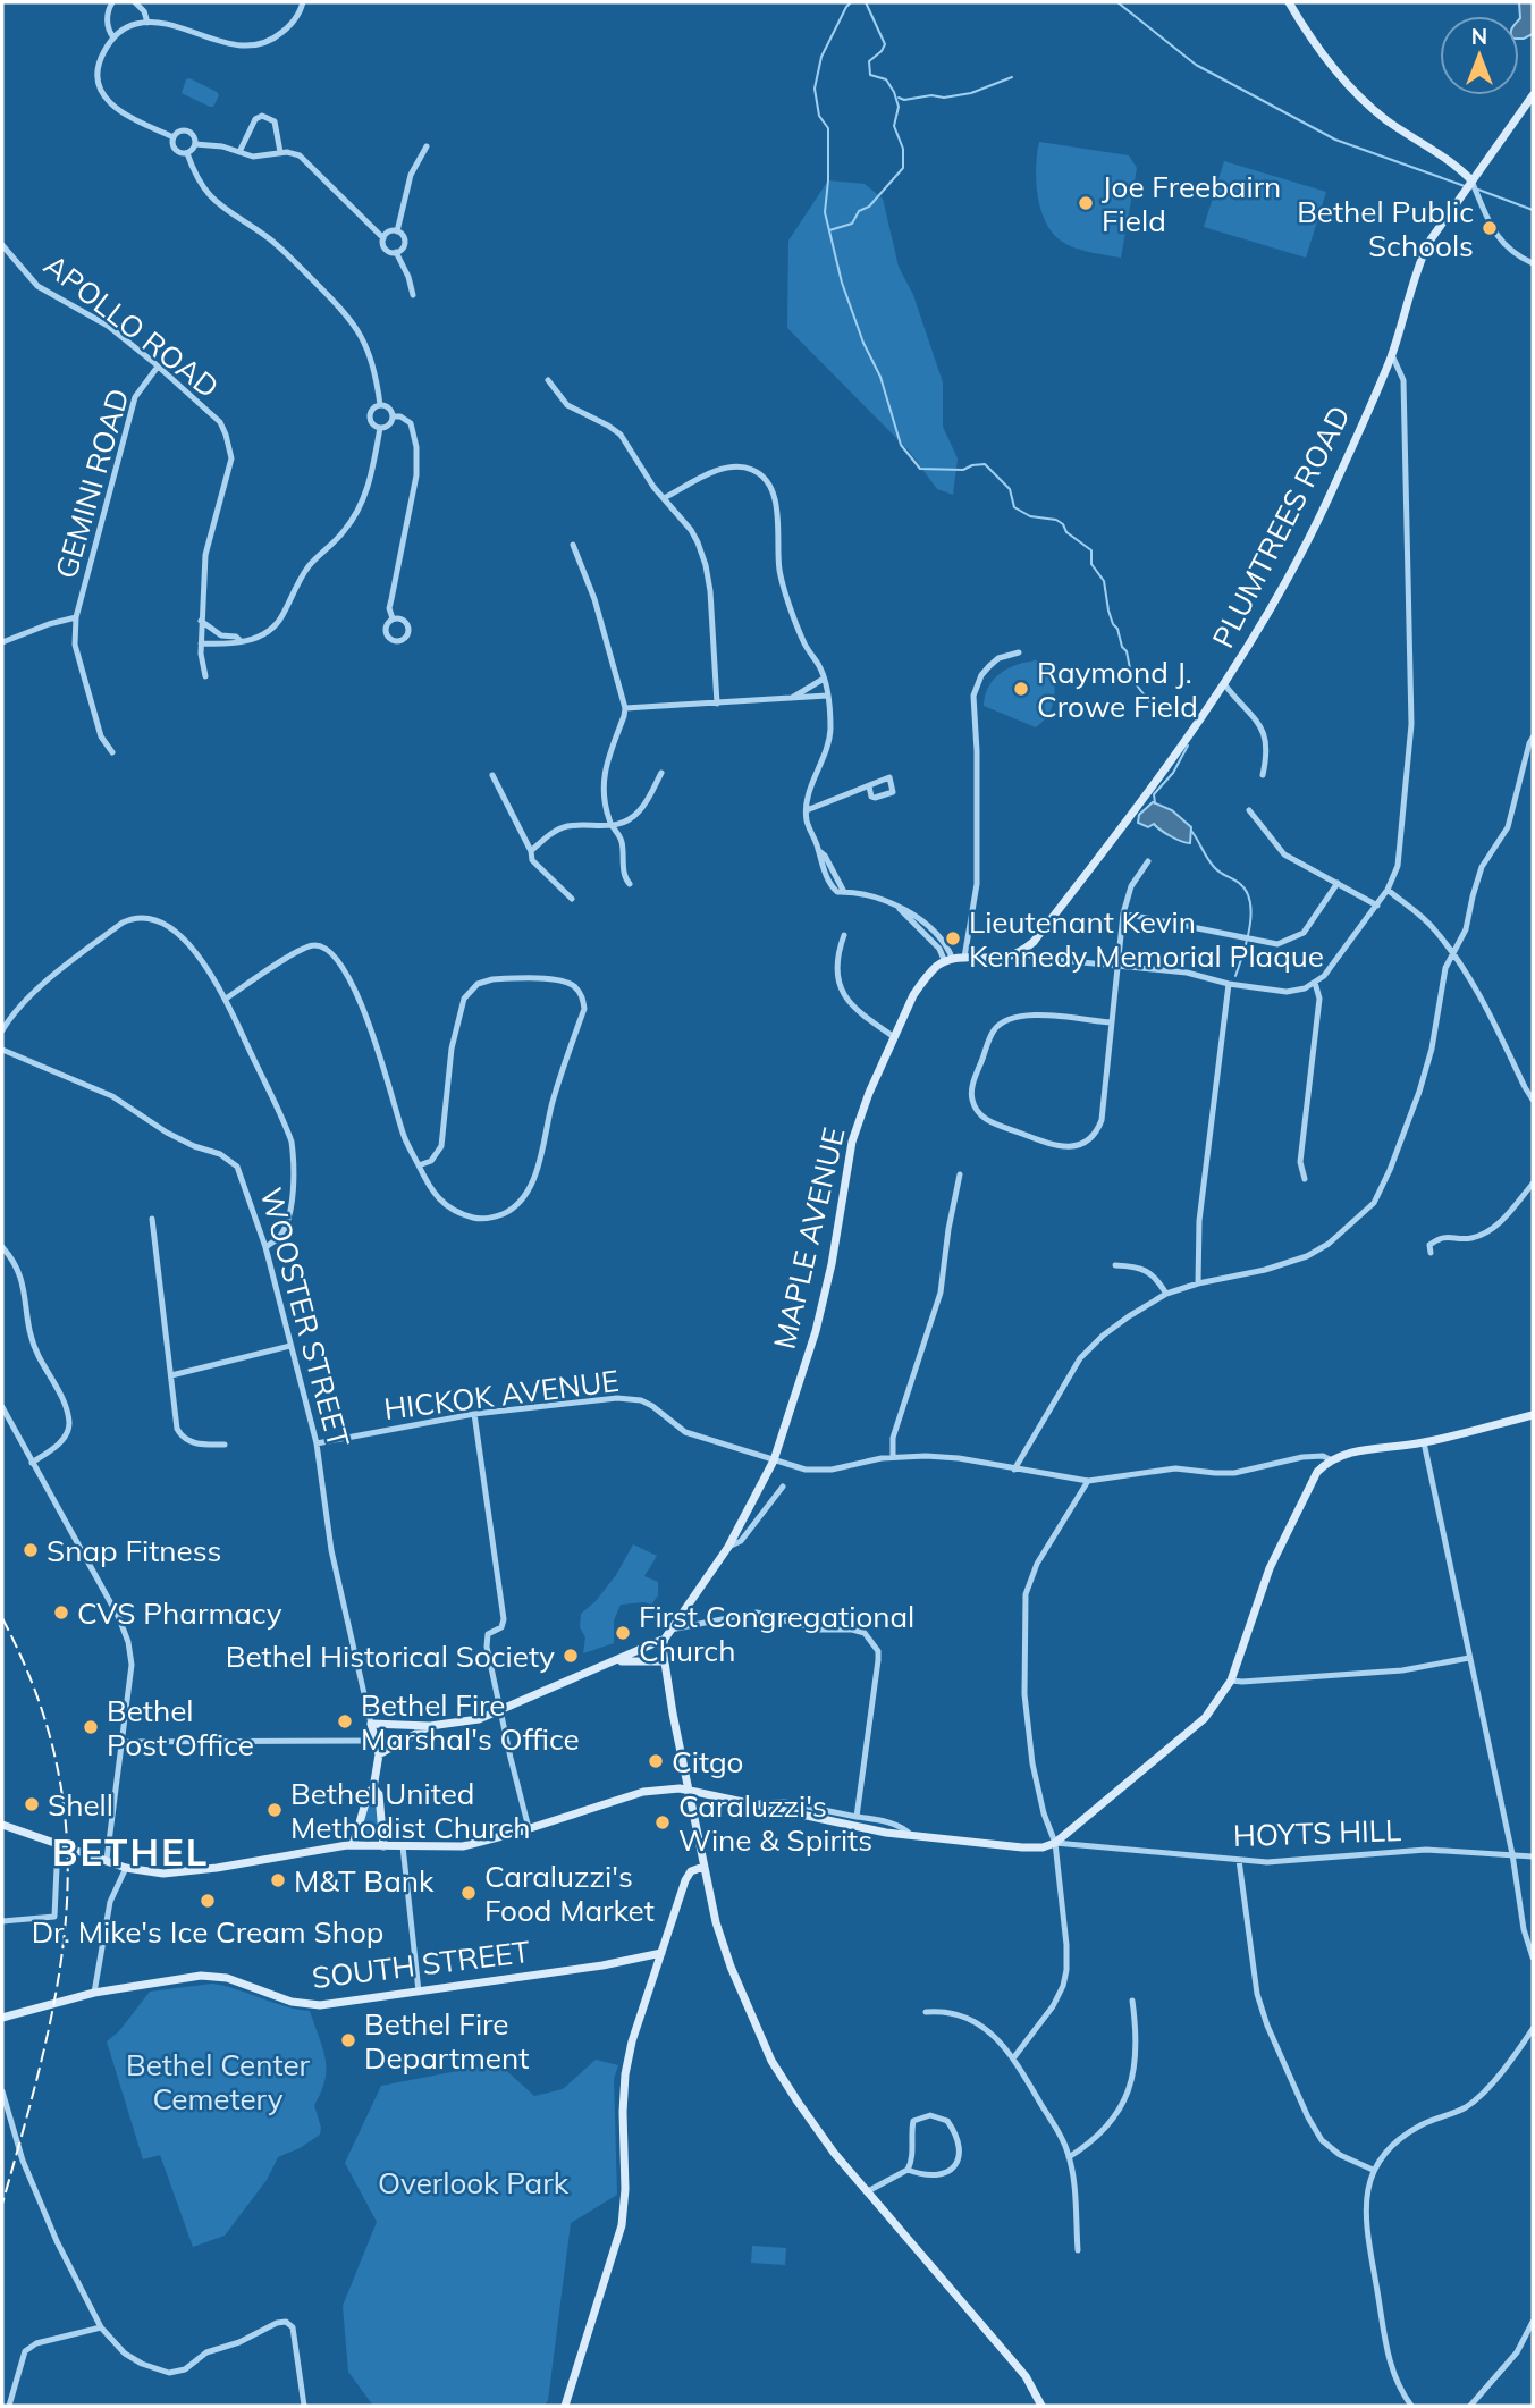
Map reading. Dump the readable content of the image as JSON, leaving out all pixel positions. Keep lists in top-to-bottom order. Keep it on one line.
{"streets":{"main road":["PLUMTREES ROAD","MAPLE AVENUE","WOOSTER STREET","SOUTH STREET"],"street":["APOLLO ROAD","GEMINI ROAD","HICKOK AVENUE","HOYTS HILL"]},"crossings":[["APOLLO ROAD","GEMINI ROAD"],["MAPLE AVENUE","HICKOK AVENUE"],["WOOSTER STREET","HICKOK AVENUE"]],"districts":["BETHEL"],"parks":["Bethel Center Cemetery","Overlook Park"],"places":["Joe Freebairn Field","Bethel Public Schools","Raymond J. Crowe Field","Lieutenant Kevin Kennedy Memorial Plaque","Snap Fitness","CVS Pharmacy","First Congregational Church","Bethel Historical Society","Bethel Fire Marshal's Office","Bethel Post Office","Citgo","Shell","Bethel United Methodist Church","Caraluzzi's Wine & Spirits","M&T Bank","Caraluzzi's Food Market","Dr. Mike's Ice Cream Shop","Bethel Fire Department"],"north":"top"}
